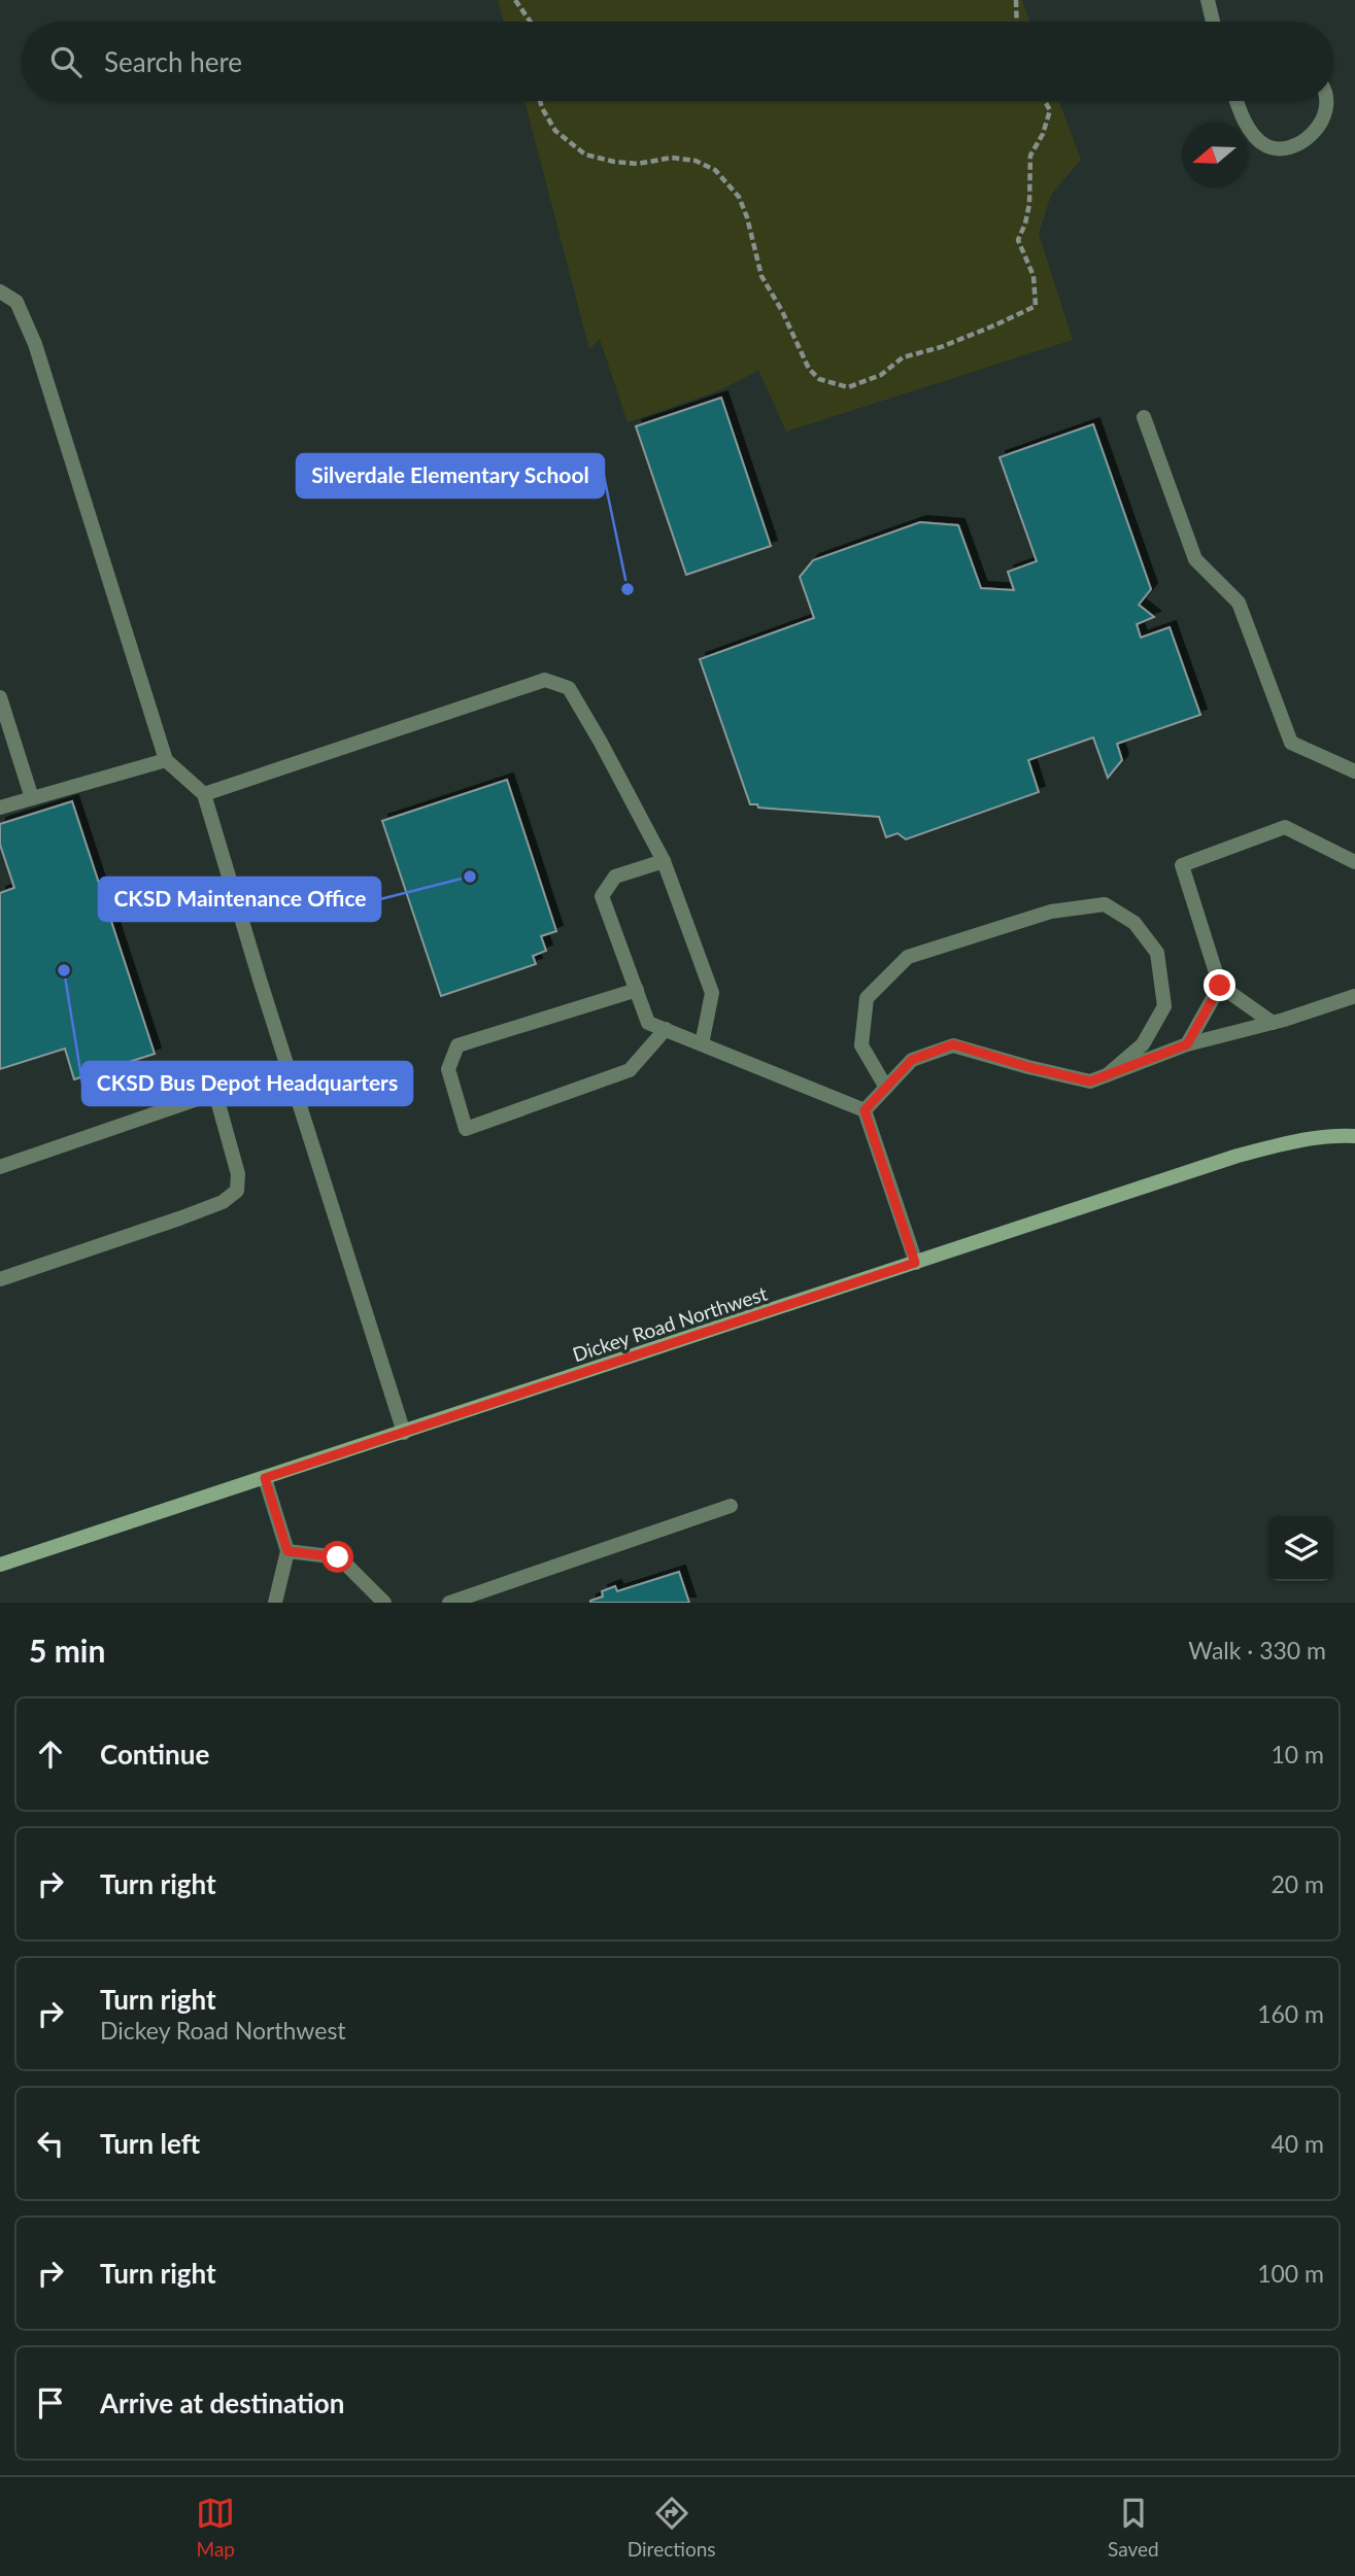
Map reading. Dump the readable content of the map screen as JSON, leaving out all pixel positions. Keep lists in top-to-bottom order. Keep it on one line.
{"streets":{"street":["Dickey Road Northwest"]},"places":["Silverdale Elementary School","CKSD Maintenance Office","CKSD Bus Depot Headquarters"],"north":"left","page":{"search":"Search here","heading":["5 min","Walk · 330 m"],"list":[["Continue","10 m"],["Turn right","20 m"],["Turn right","Dickey Road Northwest","160 m"],["Turn left","40 m"],["Turn right","100 m"],"Arrive at destination"],"nav":["Map","Directions","Saved"]}}
